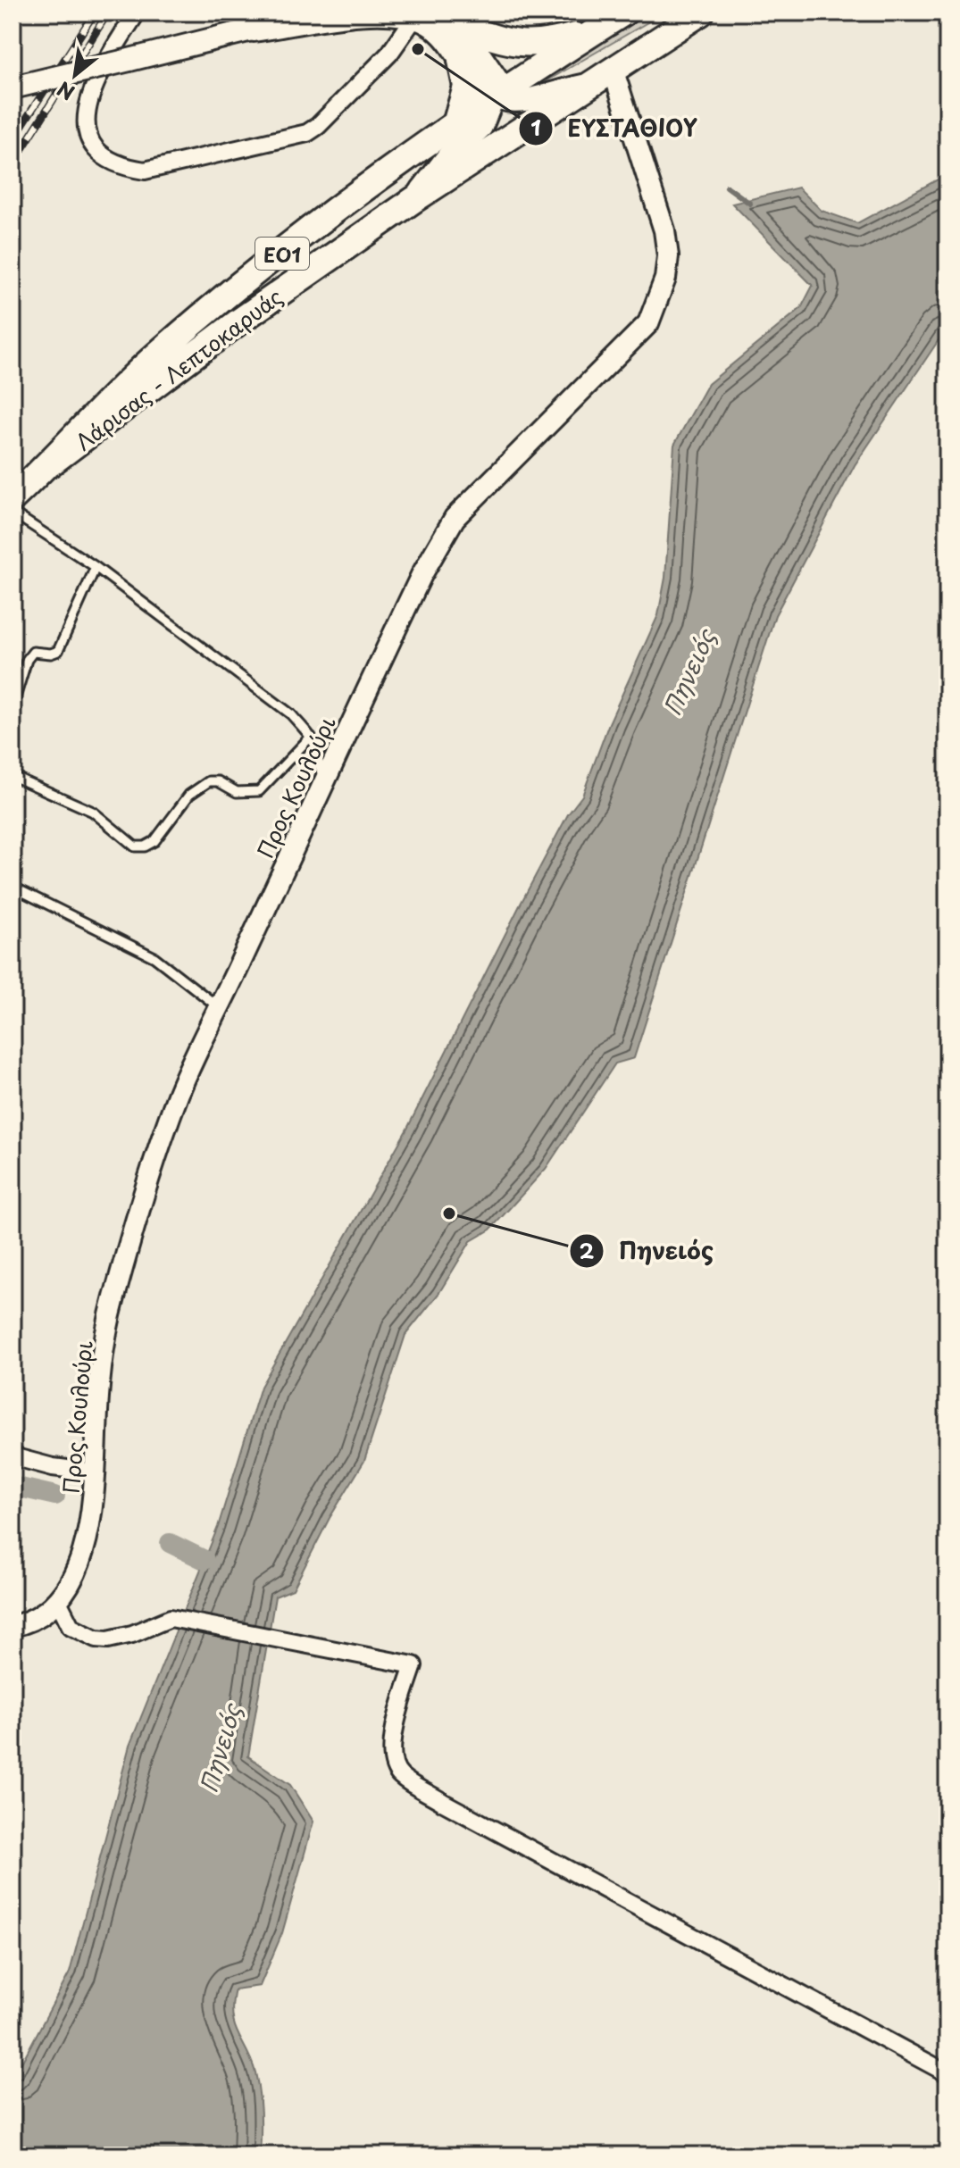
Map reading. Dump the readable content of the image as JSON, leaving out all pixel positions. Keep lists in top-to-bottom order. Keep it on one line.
{"streets":{"main road":["ΕΟ1","Λάρισας - Λεπτοκαρυάς"],"street":["Προς Κουλούρι"]},"crossings":[["Λάρισας - Λεπτοκαρυάς","Προς Κουλούρι"]],"water":["Πηνειός"],"places":["ΕΥΣΤΑΘΙΟΥ","Πηνειός"],"north":"bottom left"}
